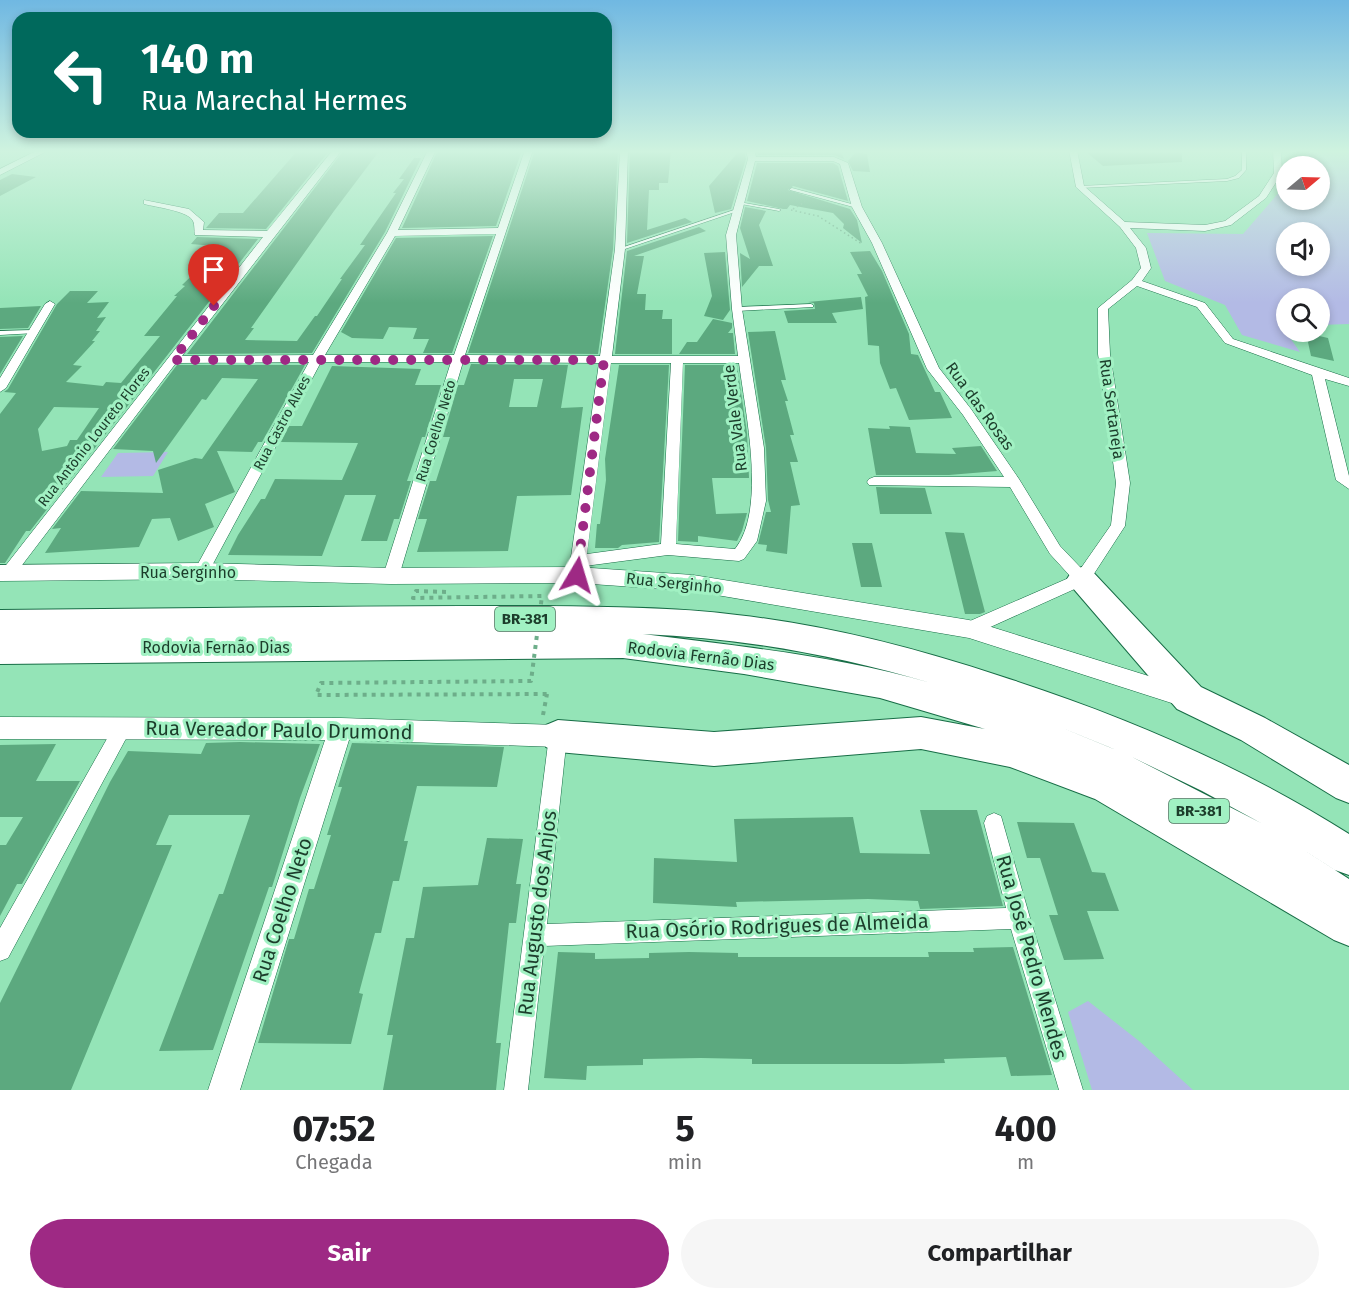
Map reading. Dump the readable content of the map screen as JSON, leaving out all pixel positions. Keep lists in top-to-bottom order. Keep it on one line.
{"streets":{"highway":["BR-381","Rodovia Fernão Dias"],"street":["Rua das Rosas","Rua Sertaneja","Rua Vale Verde","Rua Castro Alves","Rua Coelho Neto","Rua Antônio Loureto Flores","Rua Serginho","Rua Vereador Paulo Drumond","Rua Augusto dos Anjos","Rua Osório Rodrigues de Almeida","Rua José Pedro Mendes"]},"crossings":[["Rua das Rosas","Rua Sertaneja"],["Rua Castro Alves","Rua Serginho"],["Rua Coelho Neto","Rua Serginho"],["Rua Coelho Neto","Rua Vereador Paulo Drumond"],["Rua Antônio Loureto Flores","Rua Serginho"],["Rua Vereador Paulo Drumond","Rua Augusto dos Anjos"],["Rua Augusto dos Anjos","Rua Osório Rodrigues de Almeida"],["Rua Osório Rodrigues de Almeida","Rua José Pedro Mendes"]],"north":"right","page":{"turn":["140 m","Rua Marechal Hermes"],"eta":["07:52","Chegada","5","min","400","m"],"buttons":["Sair","Compartilhar"]}}
